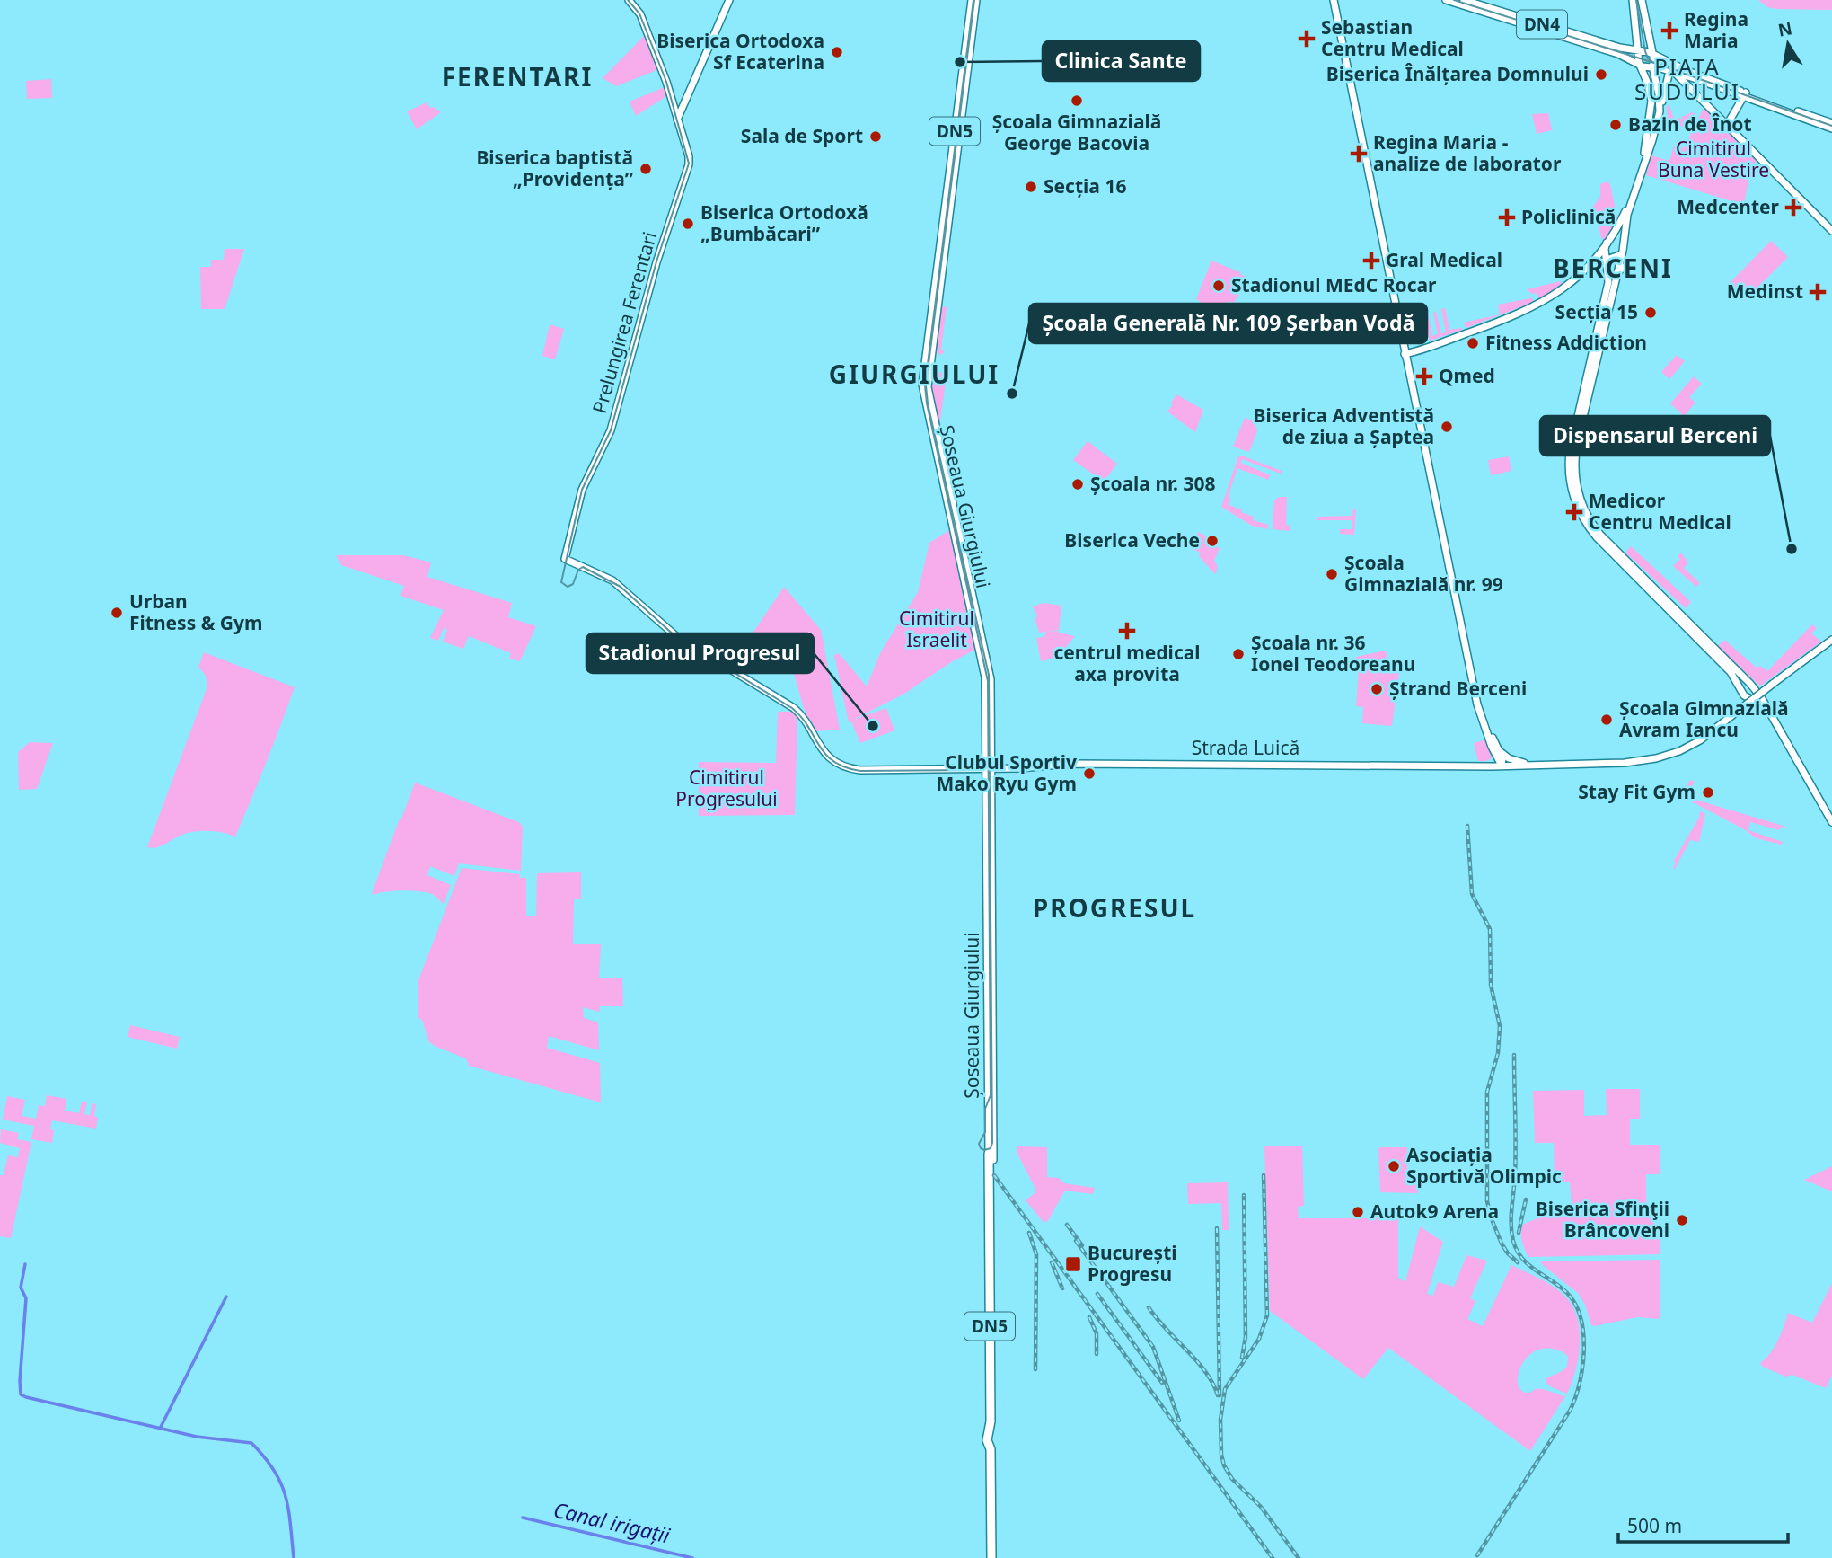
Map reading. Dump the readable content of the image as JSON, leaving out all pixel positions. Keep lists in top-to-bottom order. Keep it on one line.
{"streets":{"highway":["DN5","Șoseaua Giurgiului"],"main road":["DN4","Prelungirea Ferentari","Strada Luică"]},"crossings":[["Prelungirea Ferentari","Strada Luică"],["Șoseaua Giurgiului","Strada Luică"]],"districts":["PIAȚA SUDULUI","FERENTARI","BERCENI","GIURGIULUI","PROGRESUL"],"water":["Canal irigații"],"parks":["Cimitirul Buna Vestire","Cimitirul Israelit","Cimitirul Progresului"],"places":{"health":["Regina Maria","Sebastian Centru Medical","Regina Maria - analize de laborator","Medcenter","Policlinică","Gral Medical","Medinst","Qmed","Medicor Centru Medical","centrul medical axa provita"],"other":["Biserica Ortodoxa Sf Ecaterina","Clinica Sante","Biserica Înălțarea Domnului","Școala Gimnazială George Bacovia","Bazin de Înot","Sala de Sport","Biserica baptistă „Providența”","Secția 16","Biserica Ortodoxă „Bumbăcari”","Stadionul MEdC Rocar","Secția 15","Fitness Addiction","Școala Generală Nr. 109 Șerban Vodă","Biserica Adventistă de ziua a Șaptea","Școala nr. 308","Biserica Veche","Dispensarul Berceni","Școala Gimnazială nr. 99","Urban Fitness & Gym","Școala nr. 36 Ionel Teodoreanu","Ștrand Berceni","Școala Gimnazială Avram Iancu","Stadionul Progresul","Clubul Sportiv Mako Ryu Gym","Stay Fit Gym","Asociația Sportivă Olimpic","Autok9 Arena","Biserica Sfinţii Brâncoveni"],"transit":["București Progresu"]},"scale_bar":"500 m","north":"top"}
